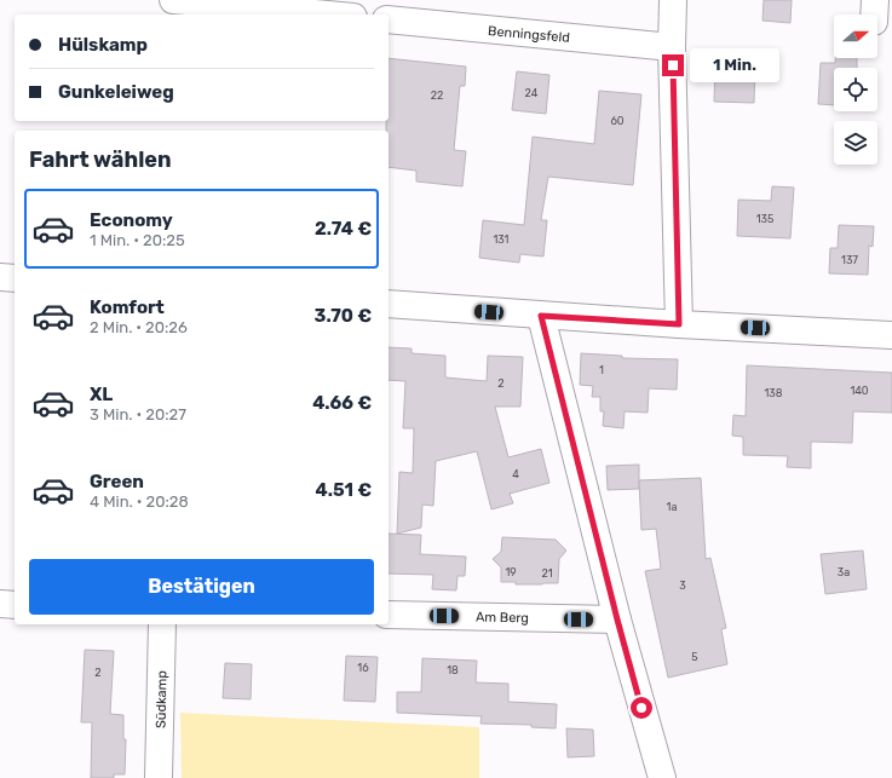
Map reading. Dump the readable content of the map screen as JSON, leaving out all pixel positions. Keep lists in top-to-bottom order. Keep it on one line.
{"streets":{"street":["Benningsfeld","Am Berg","Südkamp"]},"house_numbers":["24","22","60","135","131","137","1","2","140","138","4","1a","19","3a","21","3","5","16","18","2"],"north":"right","page":{"banner":["Hülskamp","Gunkeleiweg"],"bubble":"1 Min.","heading":"Fahrt wählen","list":[{"name":"Economy","note":"1 Min. · 20:25","value":"2.74 €"},{"name":"Komfort","note":"2 Min. · 20:26","value":"3.70 €"},{"name":"XL","note":"3 Min. · 20:27","value":"4.66 €"},{"name":"Green","note":"4 Min. · 20:28","value":"4.51 €"}],"buttons":"Bestätigen"}}
